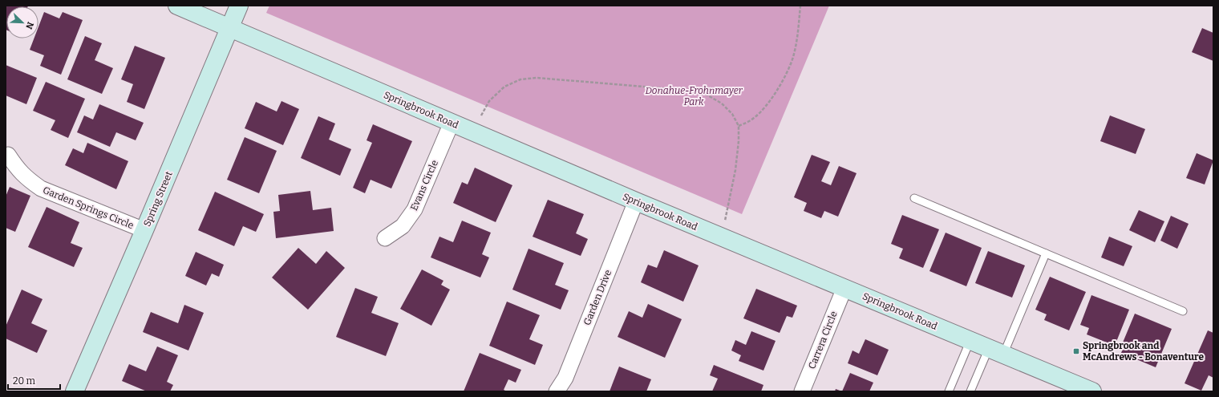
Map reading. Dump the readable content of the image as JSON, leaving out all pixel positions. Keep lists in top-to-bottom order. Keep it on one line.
{"streets":{"street":["Springbrook Road","Evans Circle","Spring Street","Garden Springs Circle","Garden Drive","Carrera Circle"]},"crossings":[["Springbrook Road","Evans Circle"],["Springbrook Road","Spring Street"],["Springbrook Road","Garden Drive"],["Springbrook Road","Carrera Circle"],["Spring Street","Garden Springs Circle"]],"parks":["Donahue-Frohnmayer Park"],"places":{"transit":["Springbrook and McAndrews - Bonaventure"]},"scale_bar":"20 m","north":"bottom right"}
